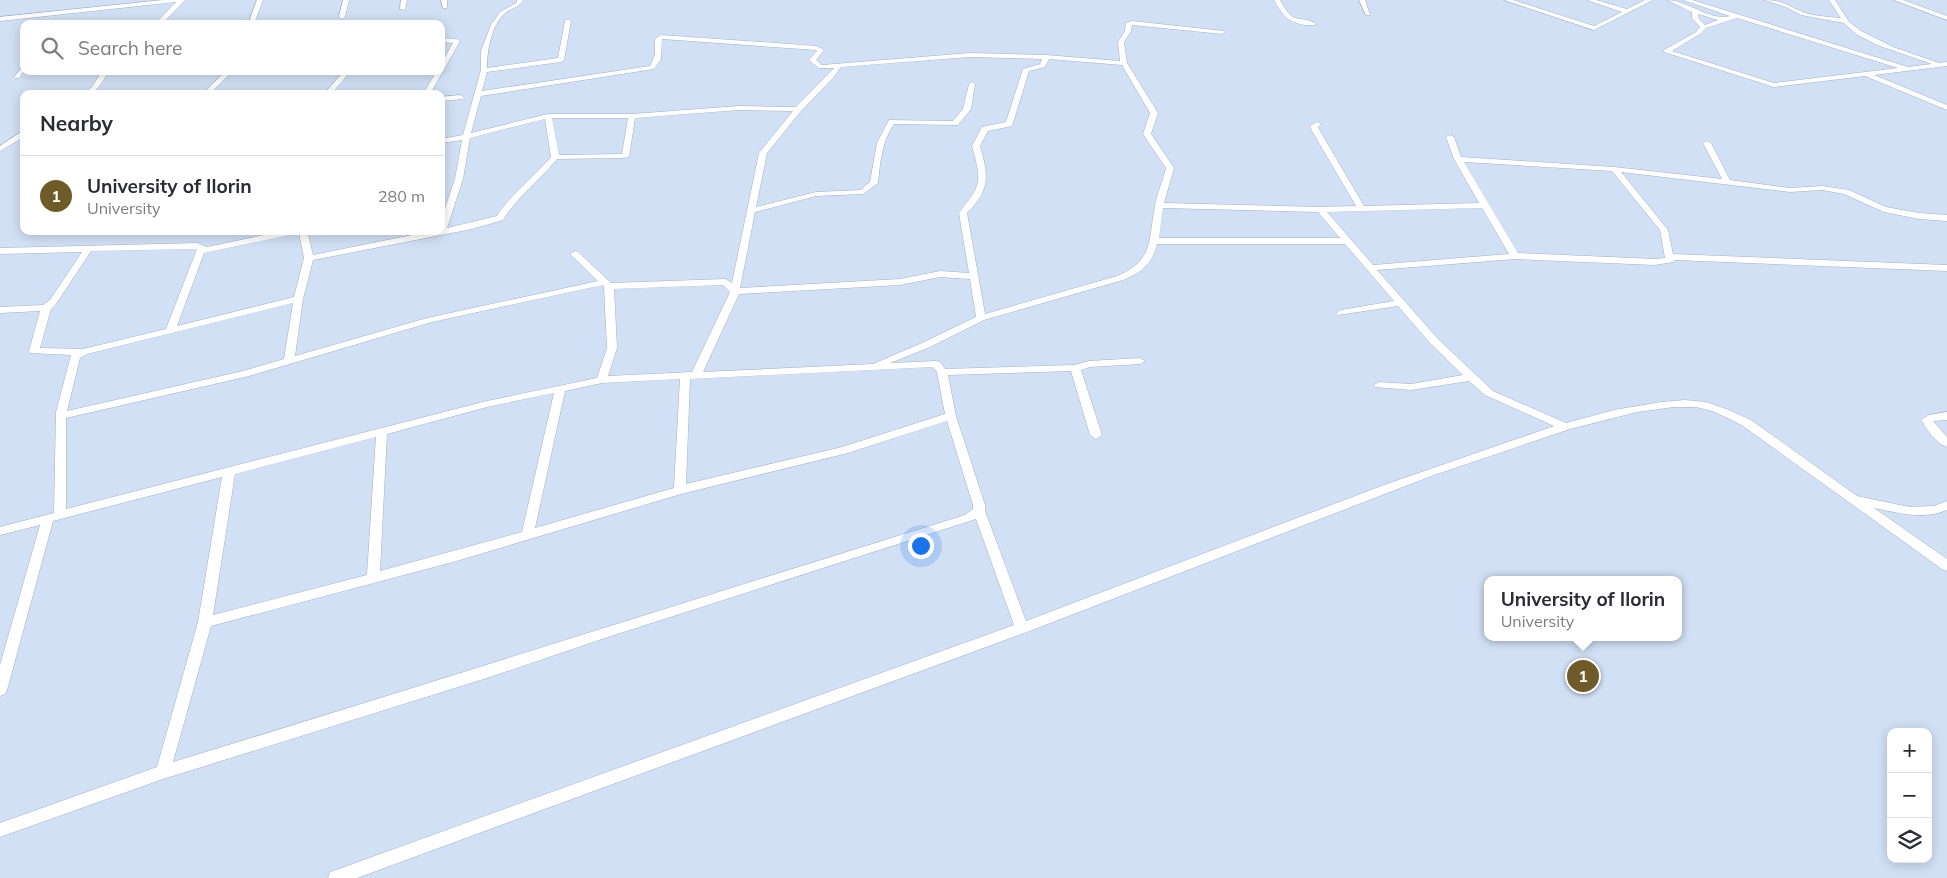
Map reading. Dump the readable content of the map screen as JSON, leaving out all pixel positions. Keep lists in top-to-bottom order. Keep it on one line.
{"page":{"search":"Search here","heading":"Nearby","list":[{"mark":"1","name":"University of Ilorin","note":"University","value":"280 m"}],"popup":["University of Ilorin","University"],"pins":"1","map_buttons":["+","−"]}}
